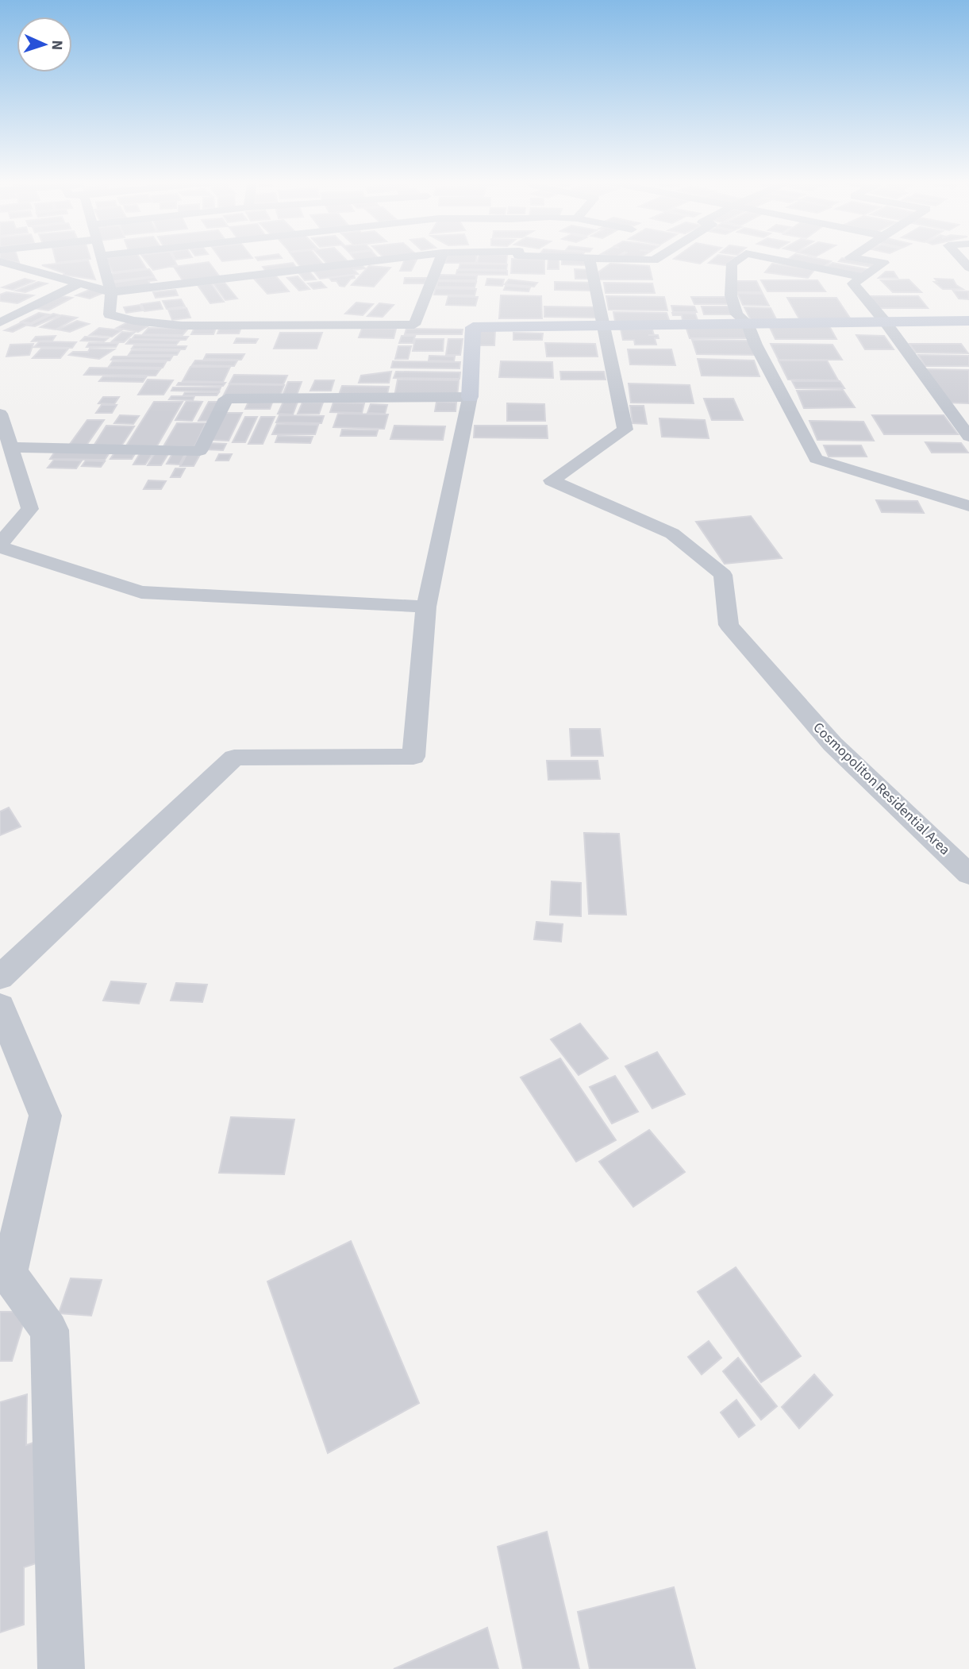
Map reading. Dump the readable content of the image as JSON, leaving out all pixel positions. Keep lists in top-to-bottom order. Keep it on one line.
{"streets":{"street":["Cosmopoliton Residential Area"]},"north":"right"}
